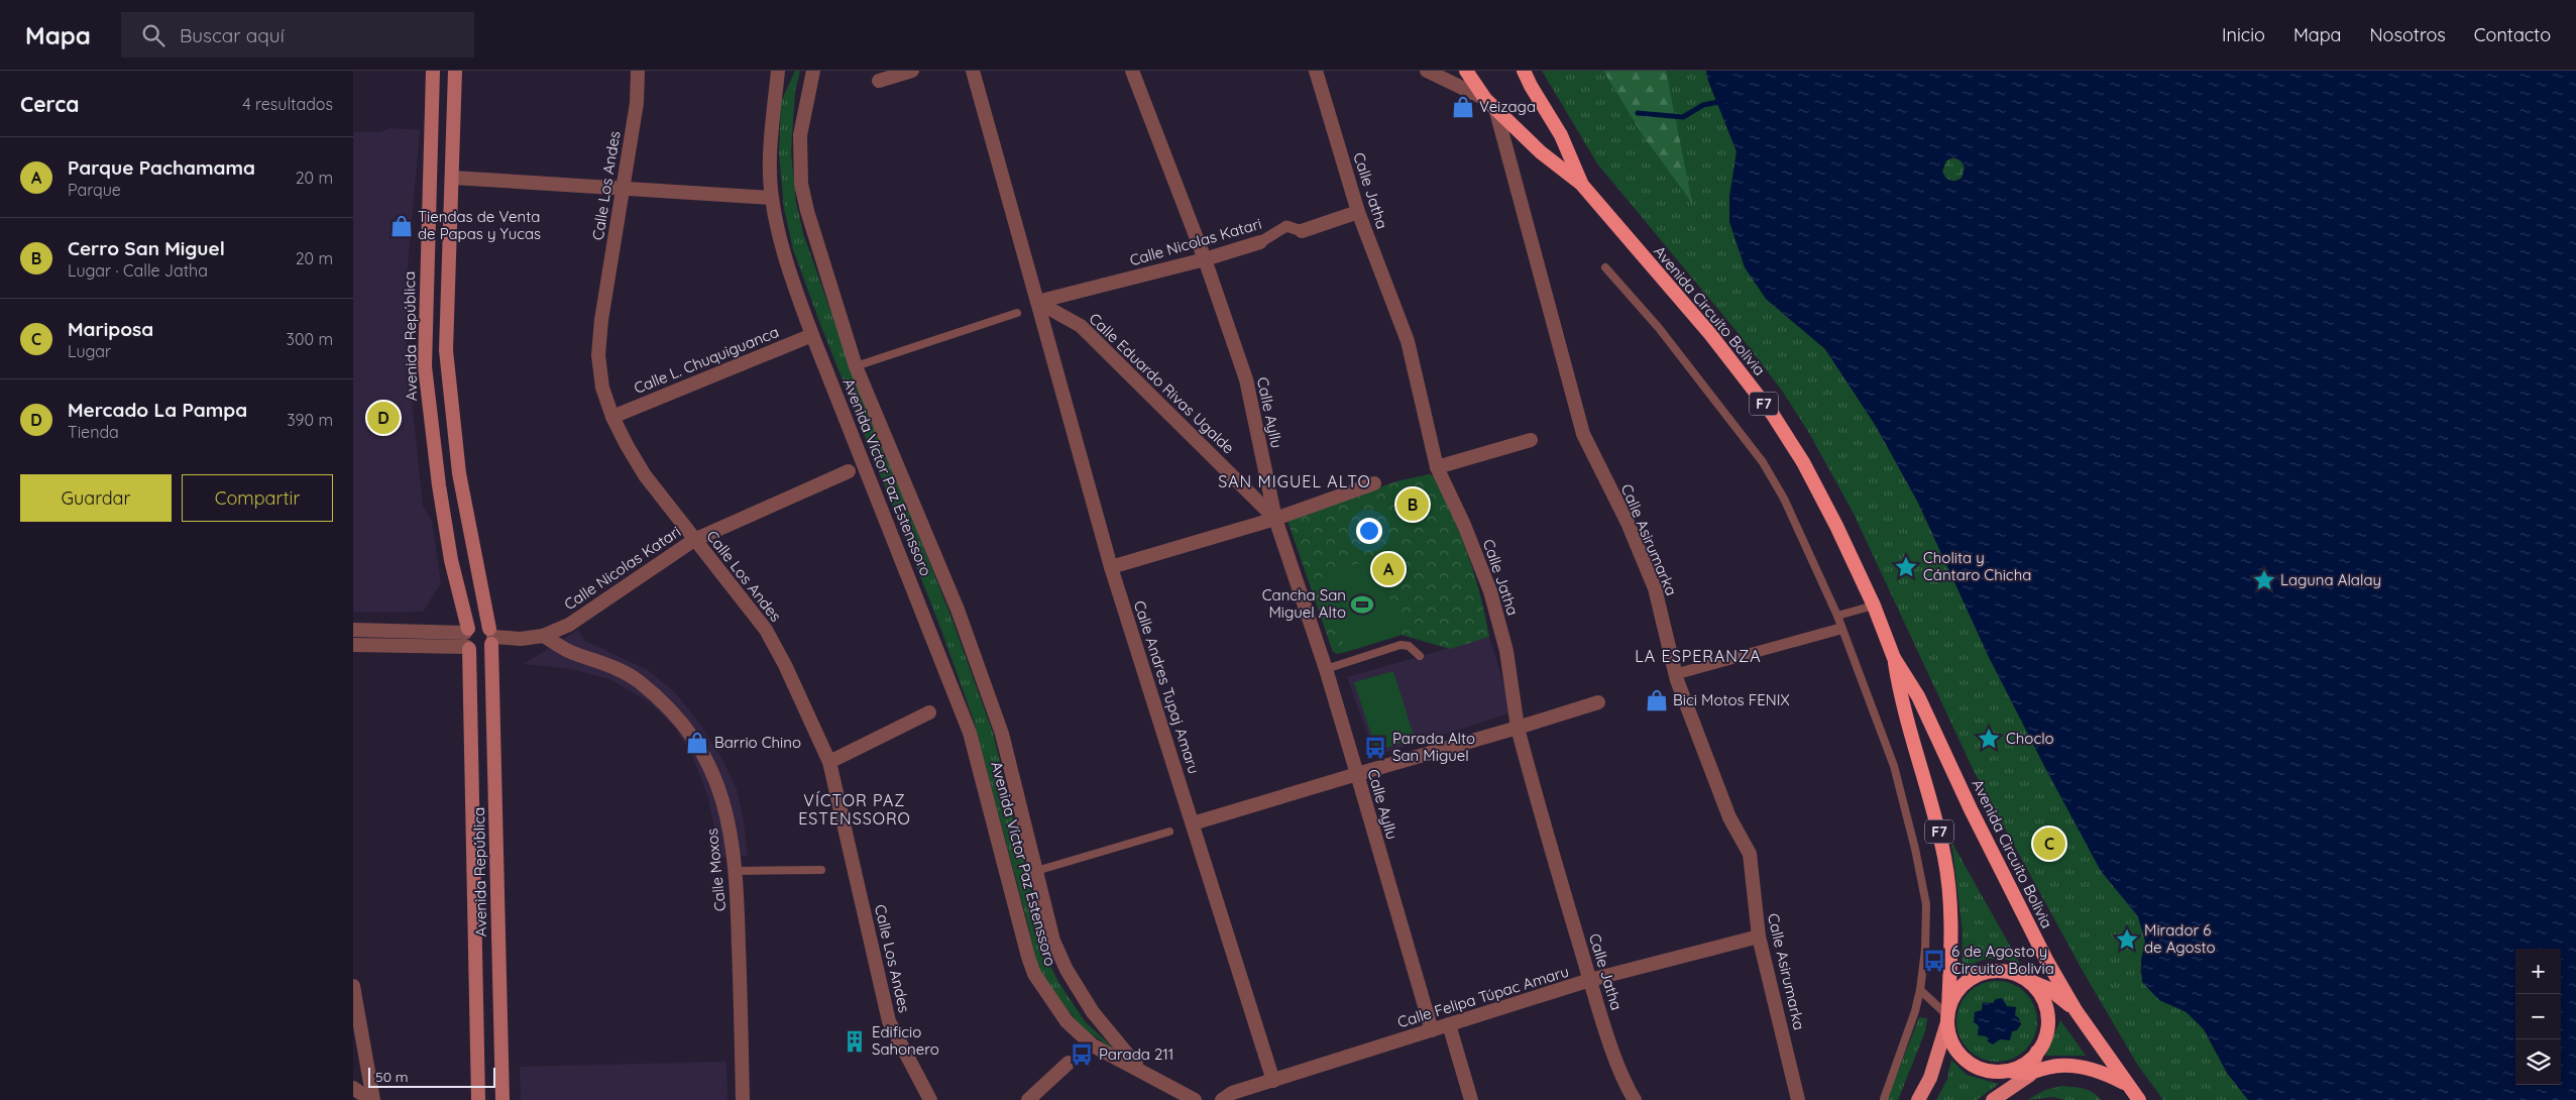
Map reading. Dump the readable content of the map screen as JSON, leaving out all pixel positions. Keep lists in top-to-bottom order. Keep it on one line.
{"streets":{"highway":["Avenida Circuito Bolivia","F7"],"main road":["Avenida República"],"street":["Calle Los Andes","Calle Jatha","Calle Nicolas Katari","Calle L. Chuquiguanca","Calle Eduardo Rivas Ugalde","Calle Ayllu","Avenida Víctor Paz Estenssoro","Calle Asirumarka","Calle Andres Tupaj Amaru","Calle Moxos","Calle Felipa Túpac Amaru"]},"crossings":[["Calle Los Andes","Calle Nicolas Katari"],["Calle Los Andes","Calle L. Chuquiguanca"],["Calle Jatha","Calle Nicolas Katari"],["Calle Jatha","Calle Felipa Túpac Amaru"],["Calle Nicolas Katari","Avenida República"],["Calle Nicolas Katari","Calle Eduardo Rivas Ugalde"],["Calle Nicolas Katari","Calle Ayllu"],["Calle Nicolas Katari","Calle Andres Tupaj Amaru"],["Calle Nicolas Katari","Calle Moxos"],["Avenida Circuito Bolivia","F7"],["Avenida Circuito Bolivia","Calle Asirumarka"],["Calle L. Chuquiguanca","Avenida Víctor Paz Estenssoro"],["Calle Eduardo Rivas Ugalde","Calle Ayllu"],["Calle Eduardo Rivas Ugalde","Calle Andres Tupaj Amaru"],["Calle Ayllu","Calle Felipa Túpac Amaru"],["Calle Asirumarka","Calle Felipa Túpac Amaru"],["Calle Andres Tupaj Amaru","Calle Felipa Túpac Amaru"]],"districts":["SAN MIGUEL ALTO","LA ESPERANZA","VÍCTOR PAZ ESTENSSORO"],"places":{"shop":["Veizaga","Tiendas de Venta de Papas y Yucas","Bici Motos FENIX","Barrio Chino"],"place":["Cholita y Cántaro Chicha","Laguna Alalay","Choclo","Mirador 6 de Agosto"],"sports":["Cancha San Miguel Alto"],"bus stop":["Parada Alto San Miguel","6 de Agosto y Circuito Bolivia","Parada 211"],"building":["Edificio Sahonero"]},"scale_bar":"50 m","page":{"header":"Mapa","search":"Buscar aquí","nav":["Inicio","Mapa","Nosotros","Contacto"],"heading":["Cerca","4 resultados"],"list":[{"mark":"A","name":"Parque Pachamama","note":"Parque","value":"20 m"},{"mark":"B","name":"Cerro San Miguel","note":"Lugar · Calle Jatha","value":"20 m"},{"mark":"C","name":"Mariposa","note":"Lugar","value":"300 m"},{"mark":"D","name":"Mercado La Pampa","note":"Tienda","value":"390 m"}],"pins":["D","B","A","C"],"buttons":["Guardar","Compartir"],"map_buttons":["+","−"],"scale":"50 m"}}
